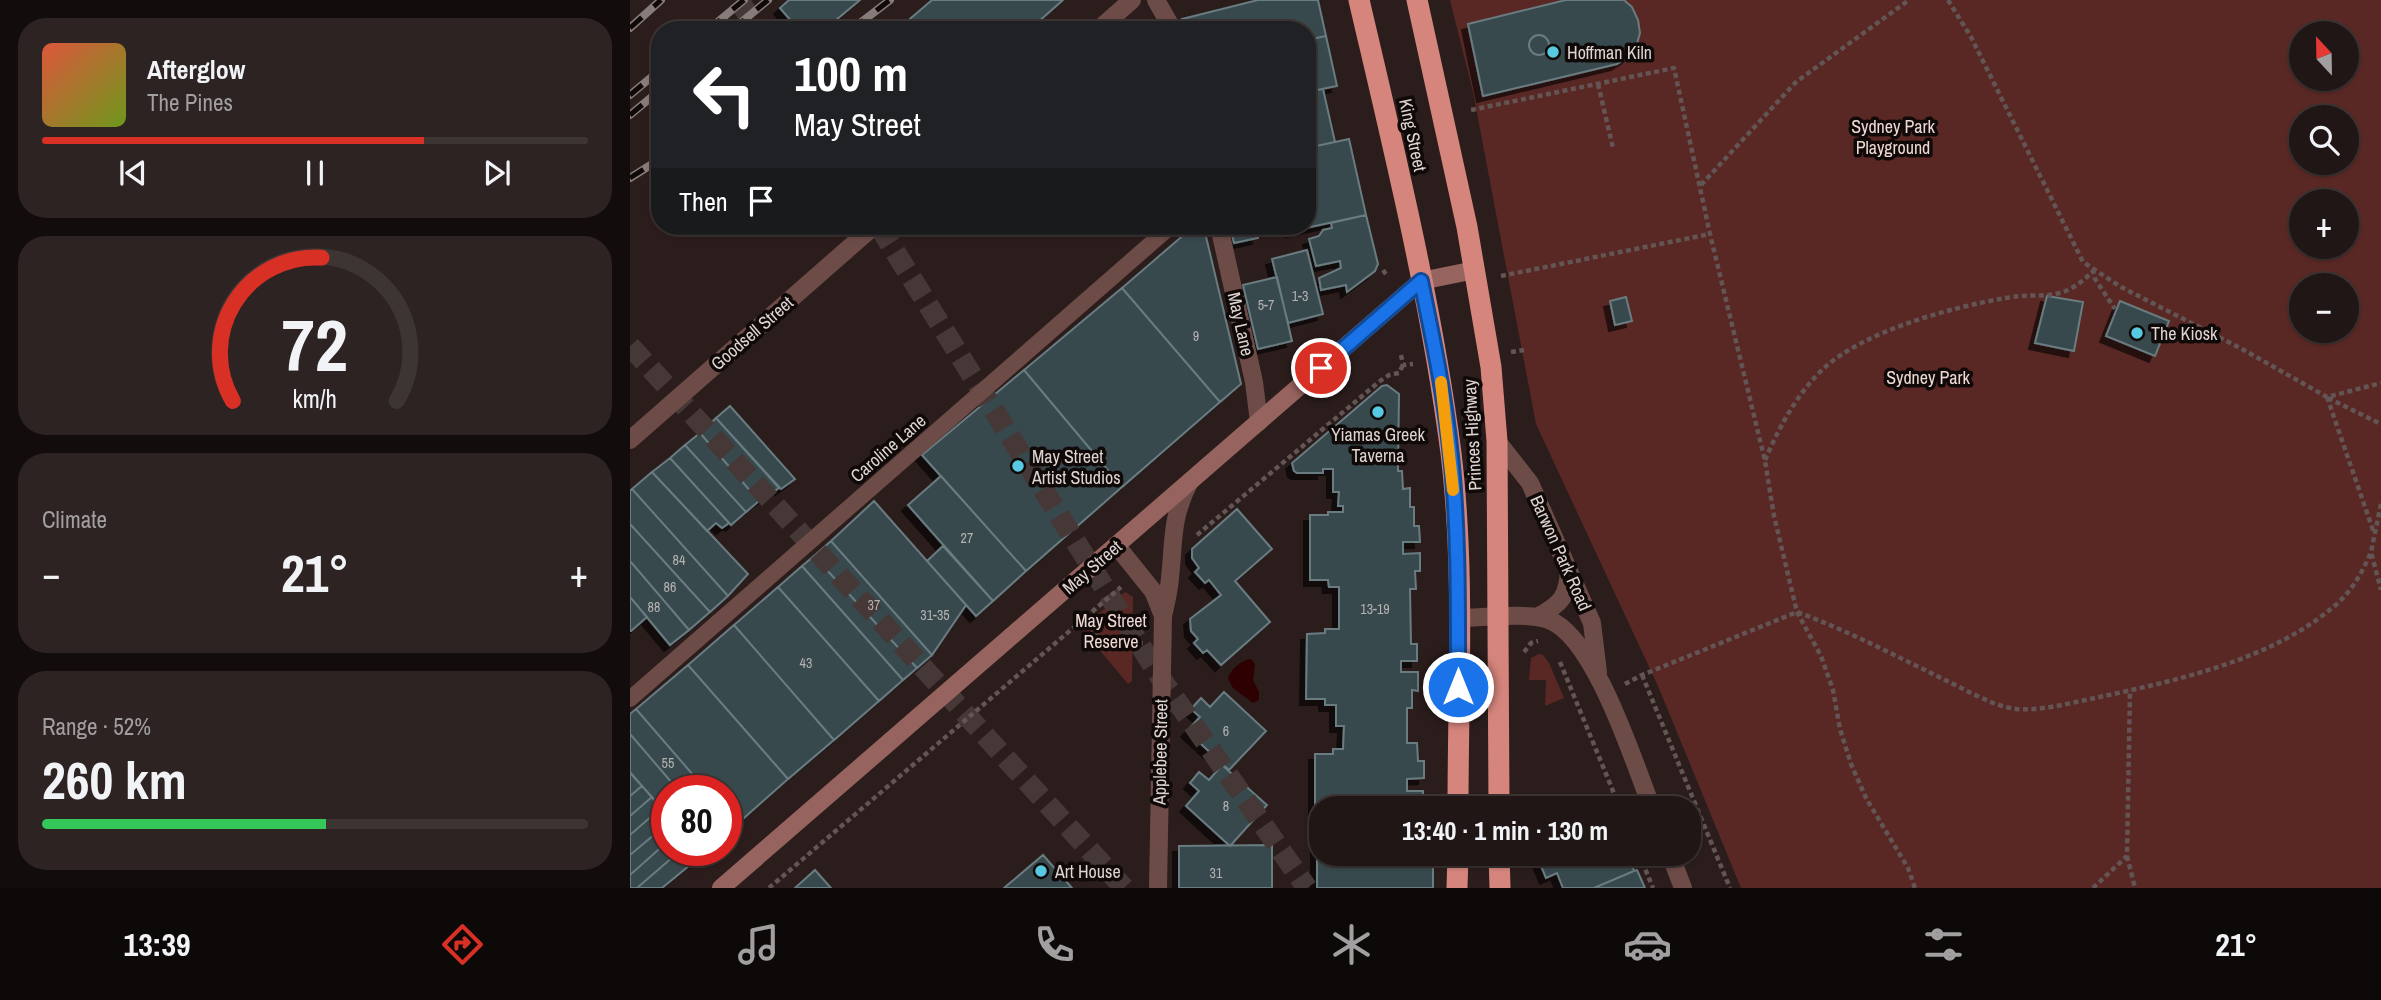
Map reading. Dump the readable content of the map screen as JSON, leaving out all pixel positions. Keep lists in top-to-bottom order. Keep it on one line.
{"streets":{"highway":["King Street","Princes Highway"],"main road":["May Street"],"street":["May Lane","Goodsell Street","Barwon Park Road","Applebee Street"],"lane":["Caroline Lane"]},"crossings":[["King Street","Princes Highway"],["King Street","May Street"],["May Lane","May Street"],["Princes Highway","Barwon Park Road"],["Princes Highway","May Street"],["May Street","Applebee Street"]],"parks":["Sydney Park Playground","Sydney Park","May Street Reserve"],"places":["Hoffman Kiln","The Kiosk","Yiamas Greek Taverna","May Street Artist Studios","Art House"],"house_numbers":["1-3","5-7","9","27","84","86","37","88","13-19","31-35","43","6","55","8","31"],"north":"top","page":{"map_buttons":["+","−"],"turn":["100 m","May Street"],"song":["Afterglow","The Pines"],"then":"Then","tile":["Climate",["Range · 52%","260 km"]],"heat":["−","21°","+"],"limit":"80","trip":"13:40 · 1 min · 130 m","tabs":["13:39","21°"],"gauge":["72","km/h"]}}
